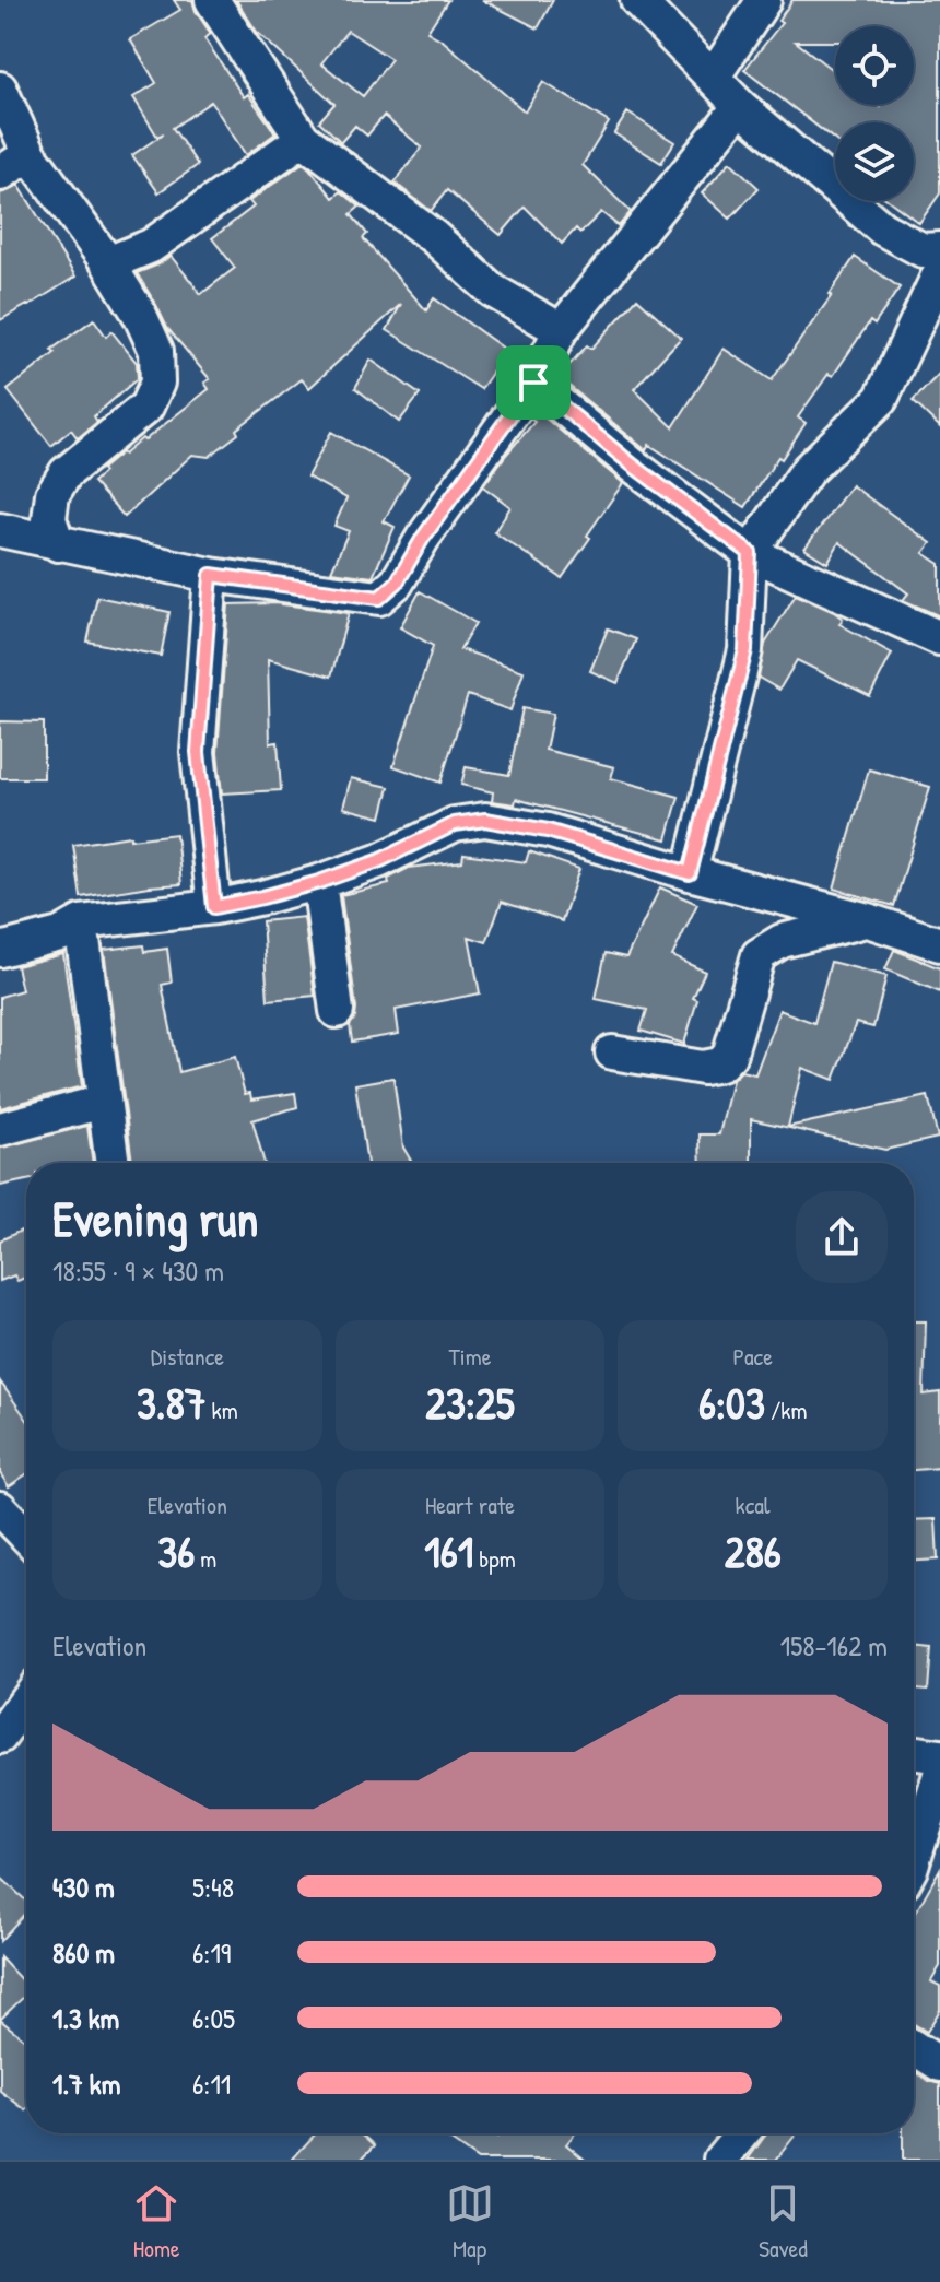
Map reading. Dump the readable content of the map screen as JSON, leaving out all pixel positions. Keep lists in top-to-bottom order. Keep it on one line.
{"page":{"heading":["Evening run","18:55 · 9 × 430 m"],"stats":[["Distance","3.87 km"],["Time","23:25"],["Pace","6:03 /km"],["Elevation","36 m"],["Heart rate","161 bpm"],["kcal","286"]],"chart":["Elevation","158–162 m"],"list":[{"name":"430 m","note":"5:48"},{"name":"860 m","note":"6:19"},{"name":"1.3 km","note":"6:05"},{"name":"1.7 km","note":"6:11"}],"tabs":["Home","Map","Saved"]}}
